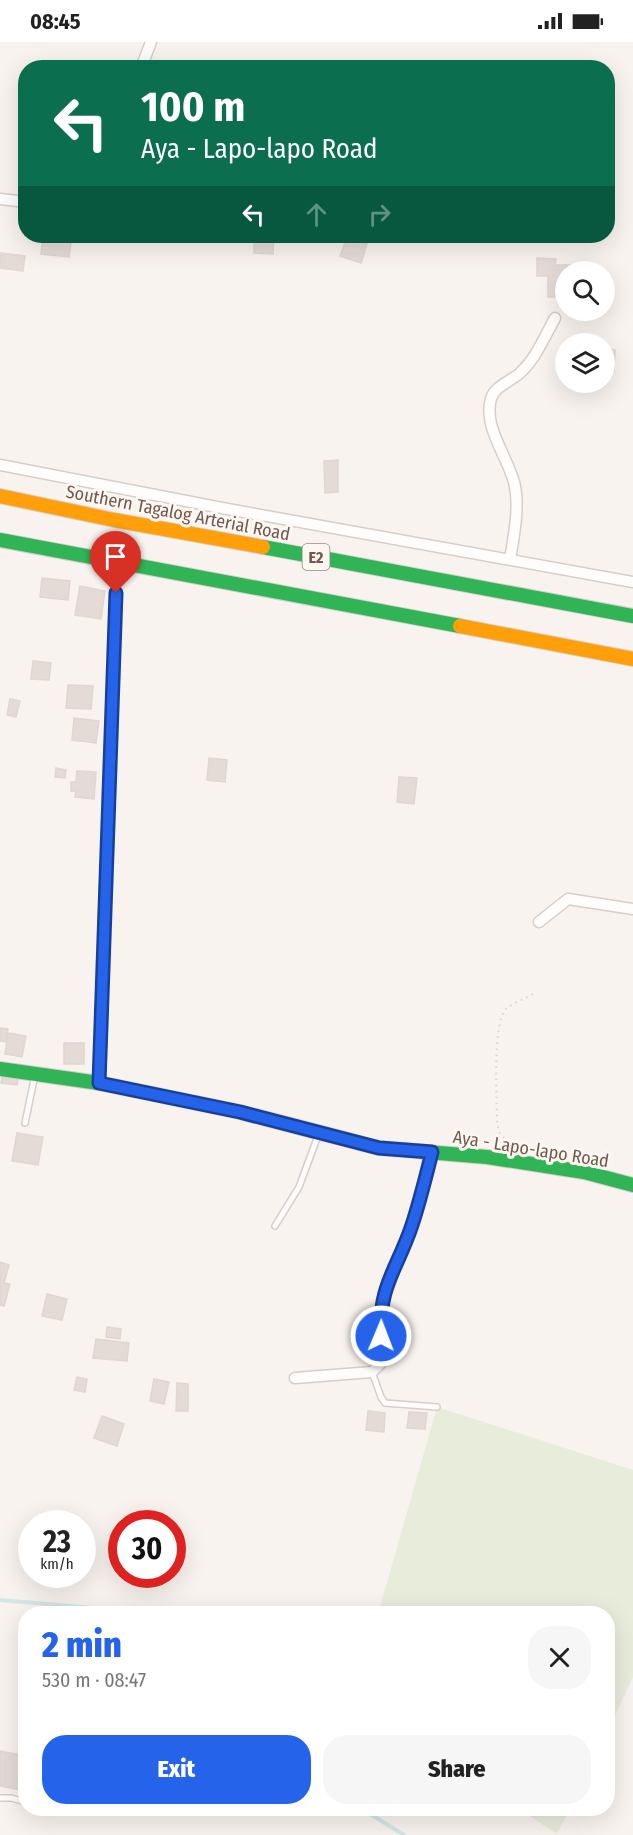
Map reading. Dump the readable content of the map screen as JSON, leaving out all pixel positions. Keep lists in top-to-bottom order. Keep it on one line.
{"streets":{"main road":["Southern Tagalog Arterial Road","E2","Aya - Lapo-lapo Road"]},"page":{"status":"08:45","turn":["100 m","Aya - Lapo-lapo Road"],"speed":"23 km/h","limit":"30","heading":["2 min","530 m · 08:47"],"buttons":["Exit","Share"]}}
